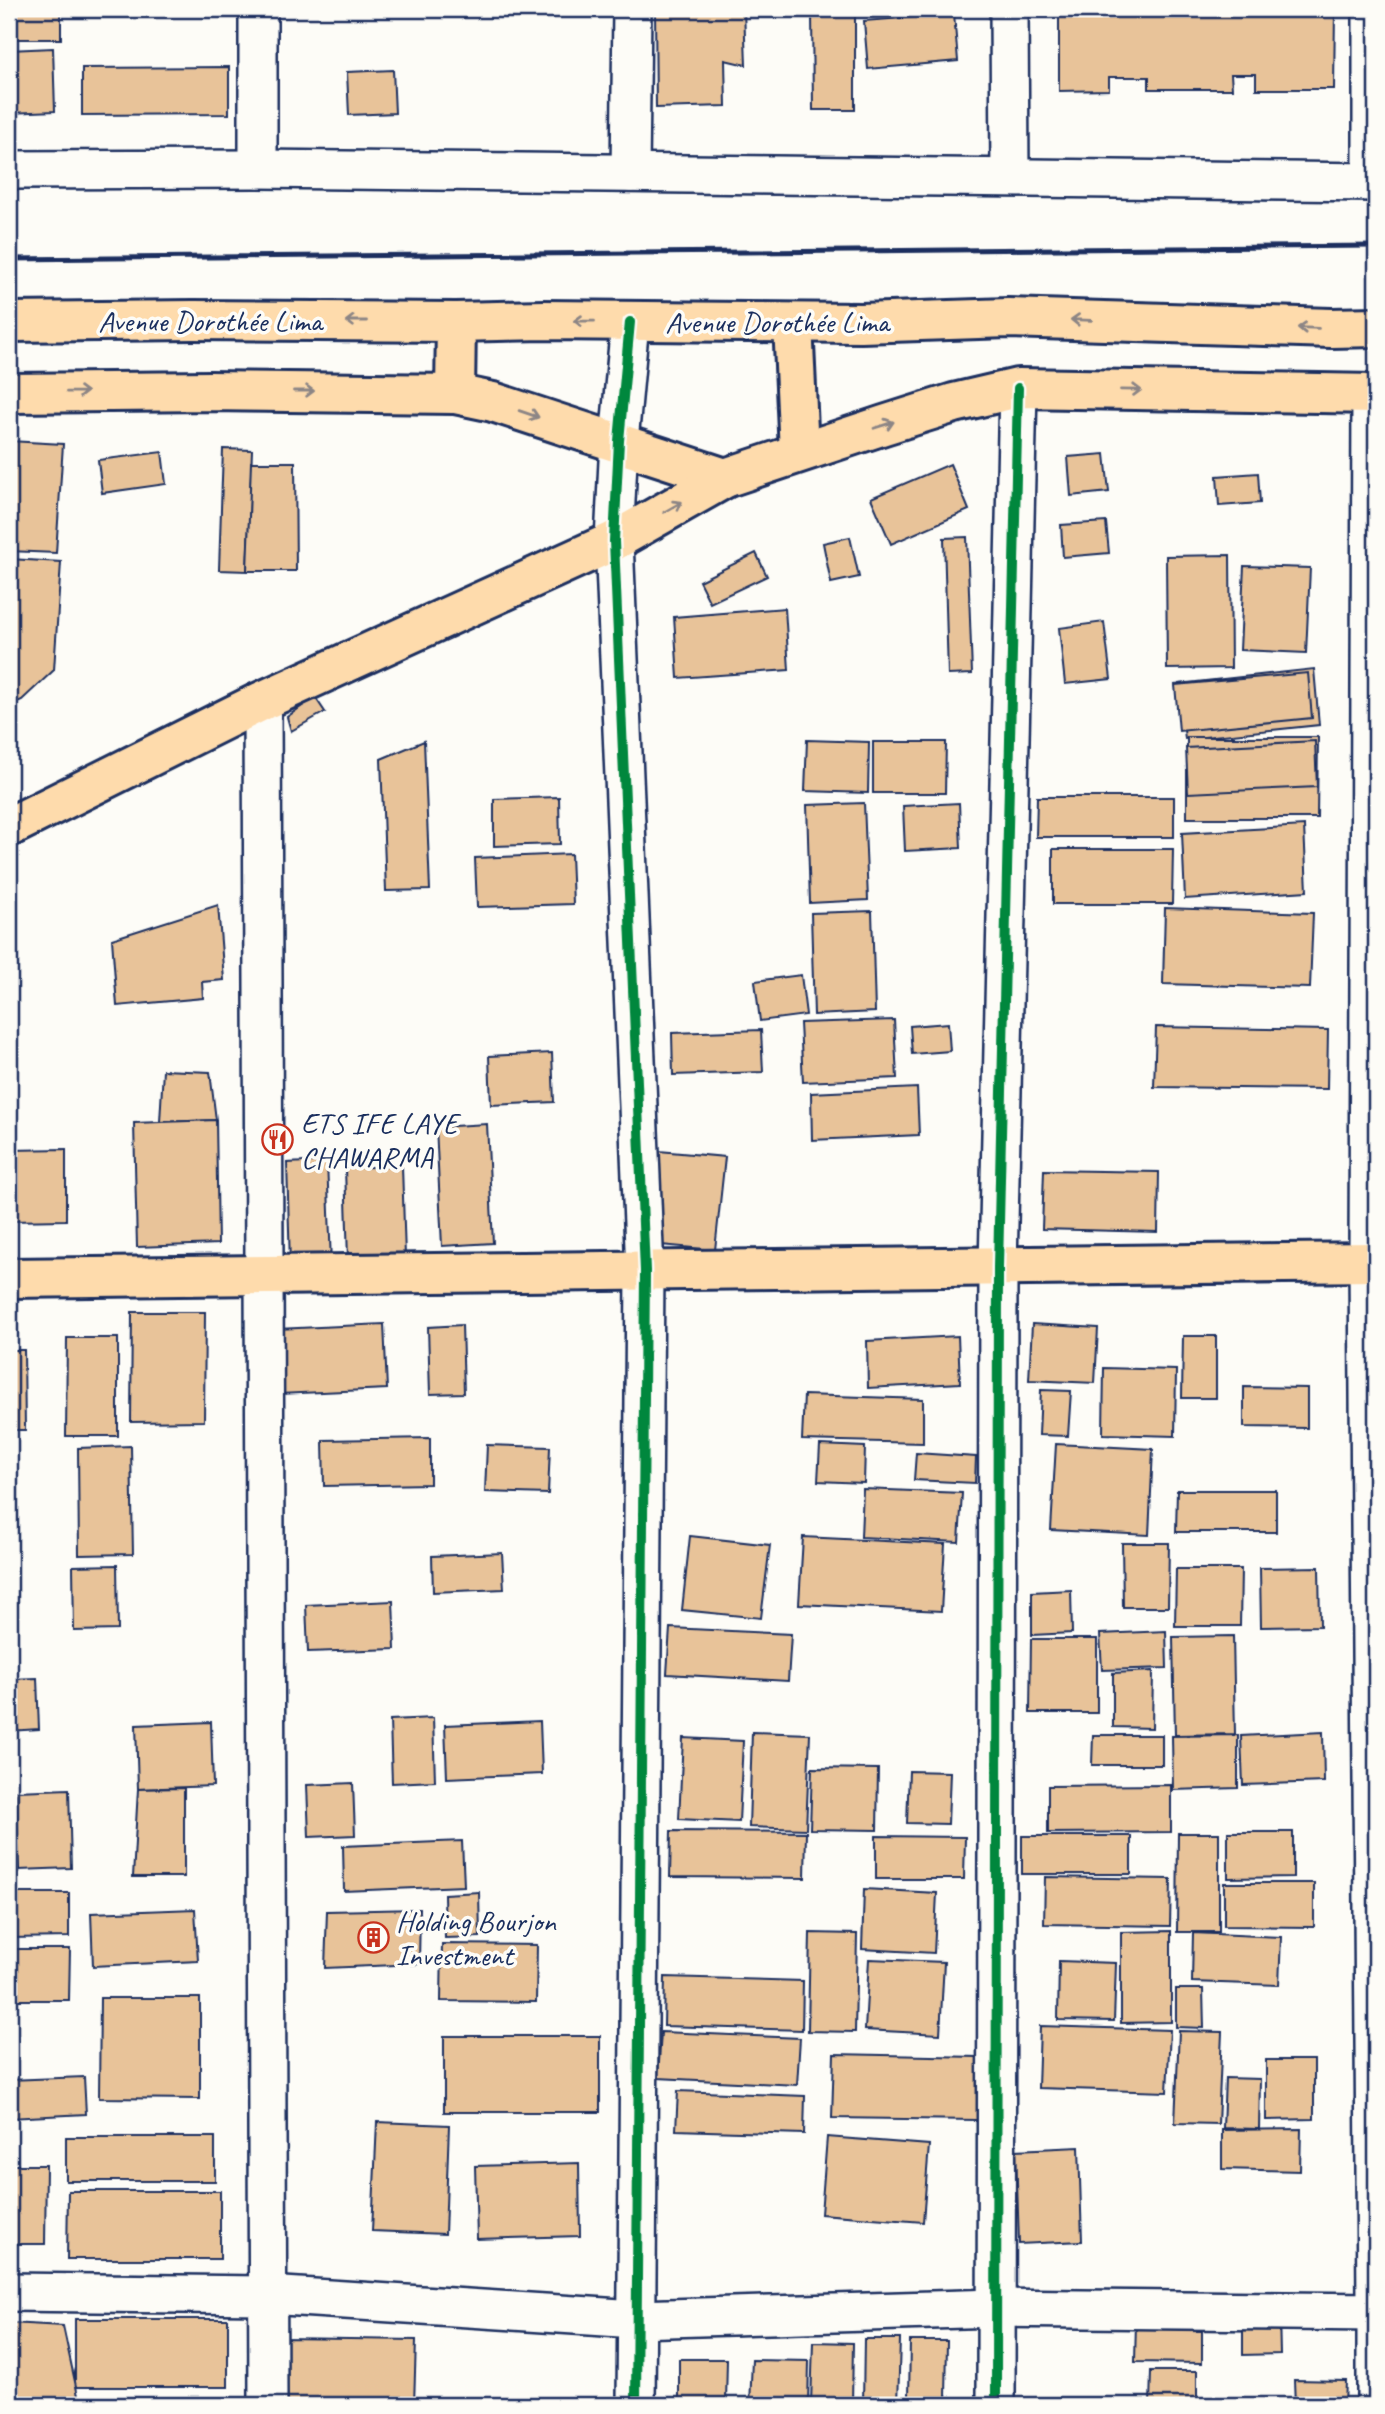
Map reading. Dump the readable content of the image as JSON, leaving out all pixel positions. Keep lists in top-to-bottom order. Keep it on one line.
{"streets":{"main road":["Avenue Dorothée Lima"]},"places":{"restaurant":["ETS IFE LAYE CHAWARMA"],"building":["Holding Bourjon Investment"]}}
